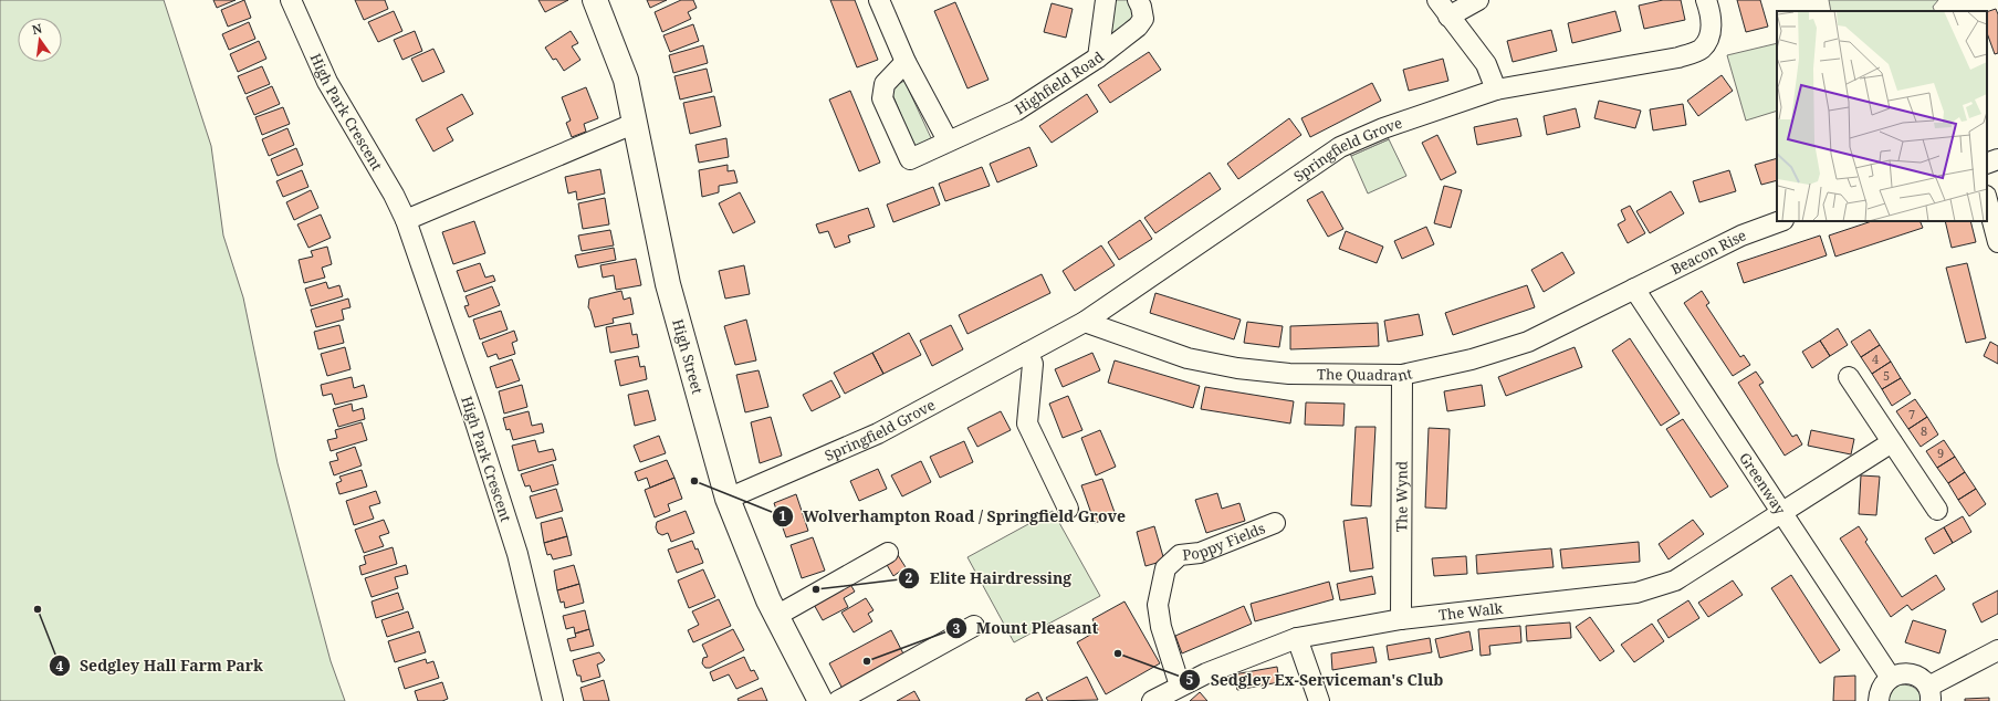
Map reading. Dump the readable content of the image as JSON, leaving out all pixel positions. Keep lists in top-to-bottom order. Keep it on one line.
{"streets":{"main road":["High Street"],"street":["Highfield Road","High Park Crescent","Springfield Grove","Beacon Rise","The Quadrant","Greenway","The Wynd","Poppy Fields","The Walk"]},"crossings":[["Springfield Grove","High Street"],["Springfield Grove","The Quadrant"],["Beacon Rise","The Quadrant"],["Beacon Rise","Greenway"],["The Quadrant","Greenway"],["The Quadrant","The Wynd"],["Greenway","The Walk"],["The Wynd","The Walk"],["Poppy Fields","The Walk"]],"places":["Wolverhampton Road / Springfield Grove","Elite Hairdressing","Sedgley Hall Farm Park","Sedgley Ex-Serviceman's Club","Mount Pleasant"],"house_numbers":["4","5","7","8","9"],"north":"top"}
